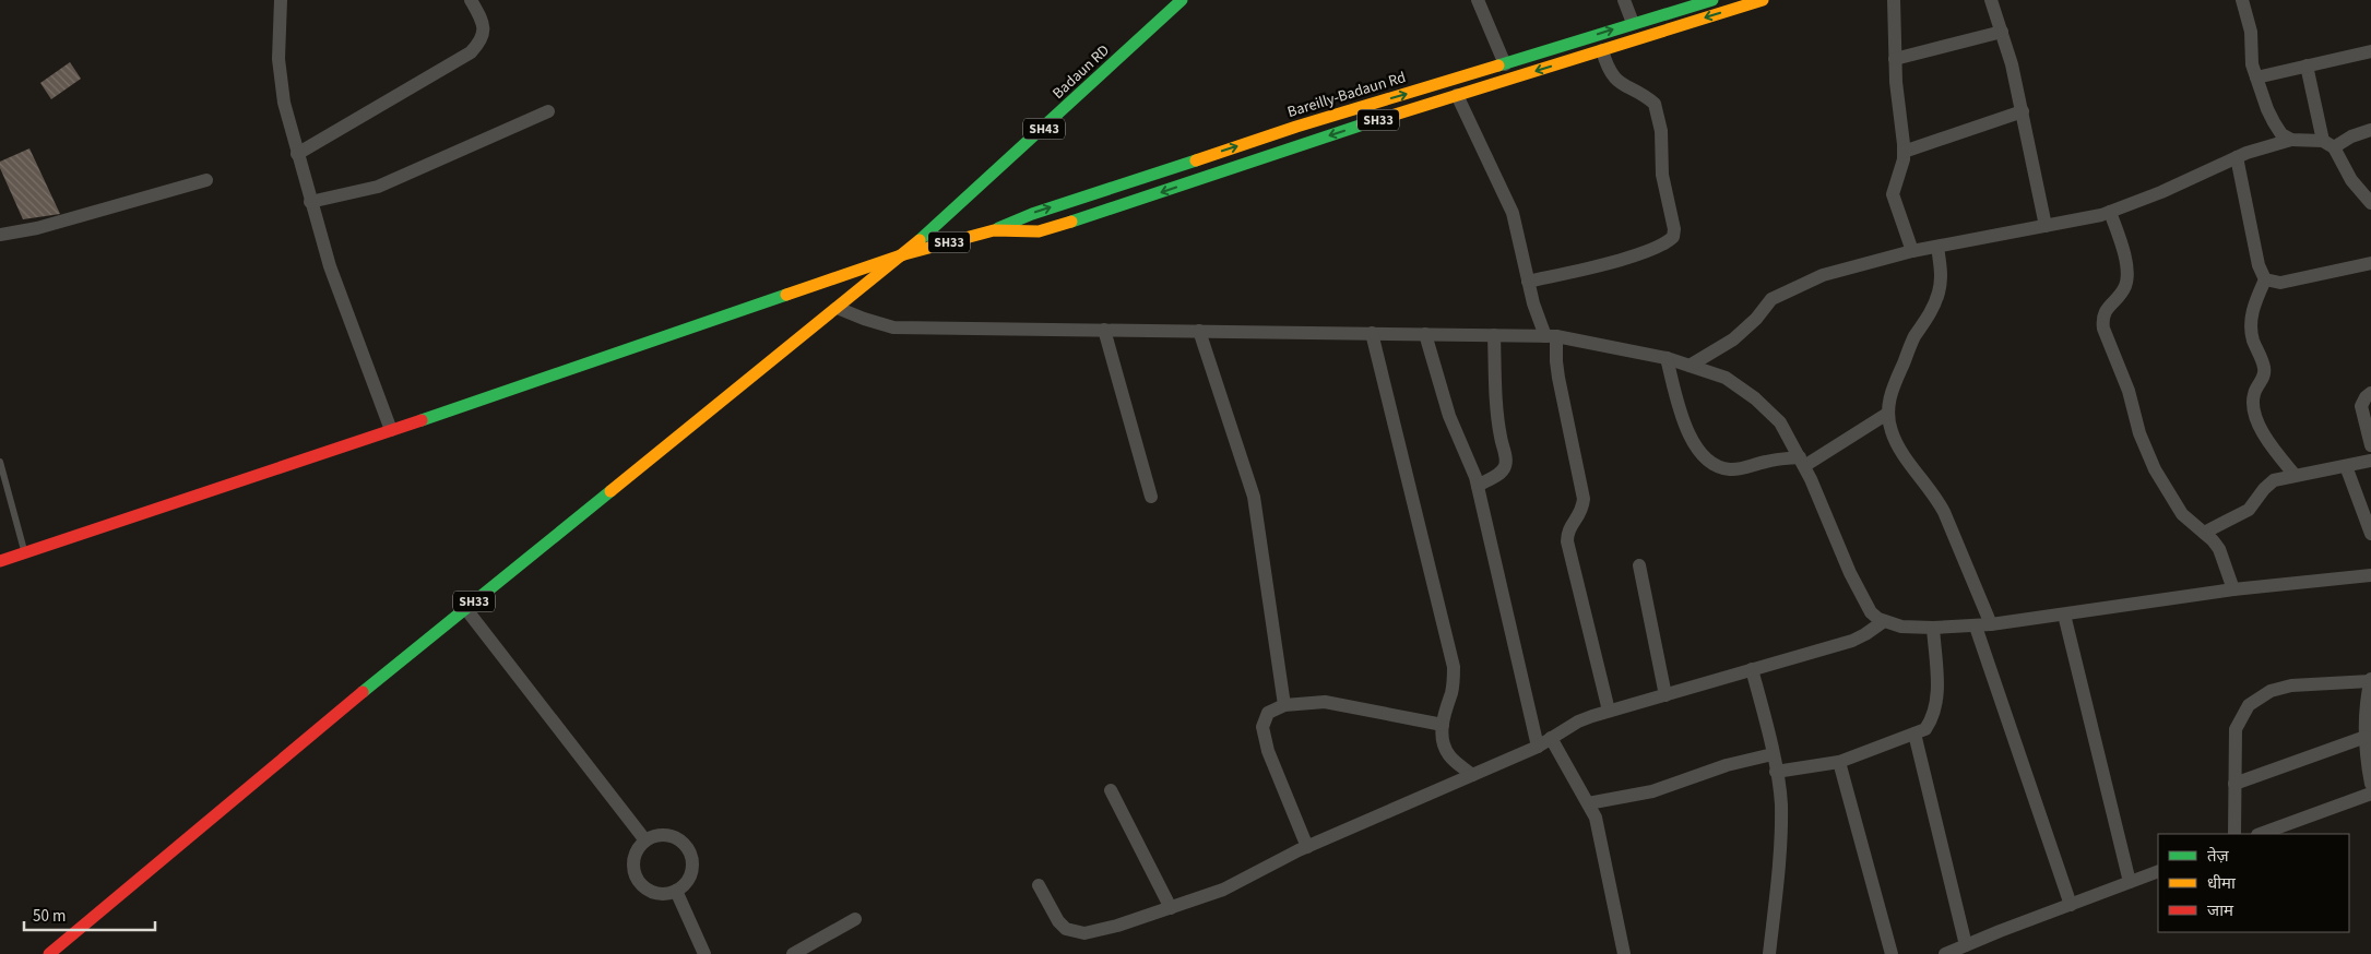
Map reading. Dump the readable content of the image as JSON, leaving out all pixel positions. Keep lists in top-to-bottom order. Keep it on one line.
{"streets":{"main road":["Badaun RD","Bareilly-Badaun Rd","SH33","SH43"]},"crossings":[["Badaun RD","SH33"],["Bareilly-Badaun Rd","SH33"]],"legend":["तेज़","धीमा","जाम"],"scale_bar":"50 m"}
